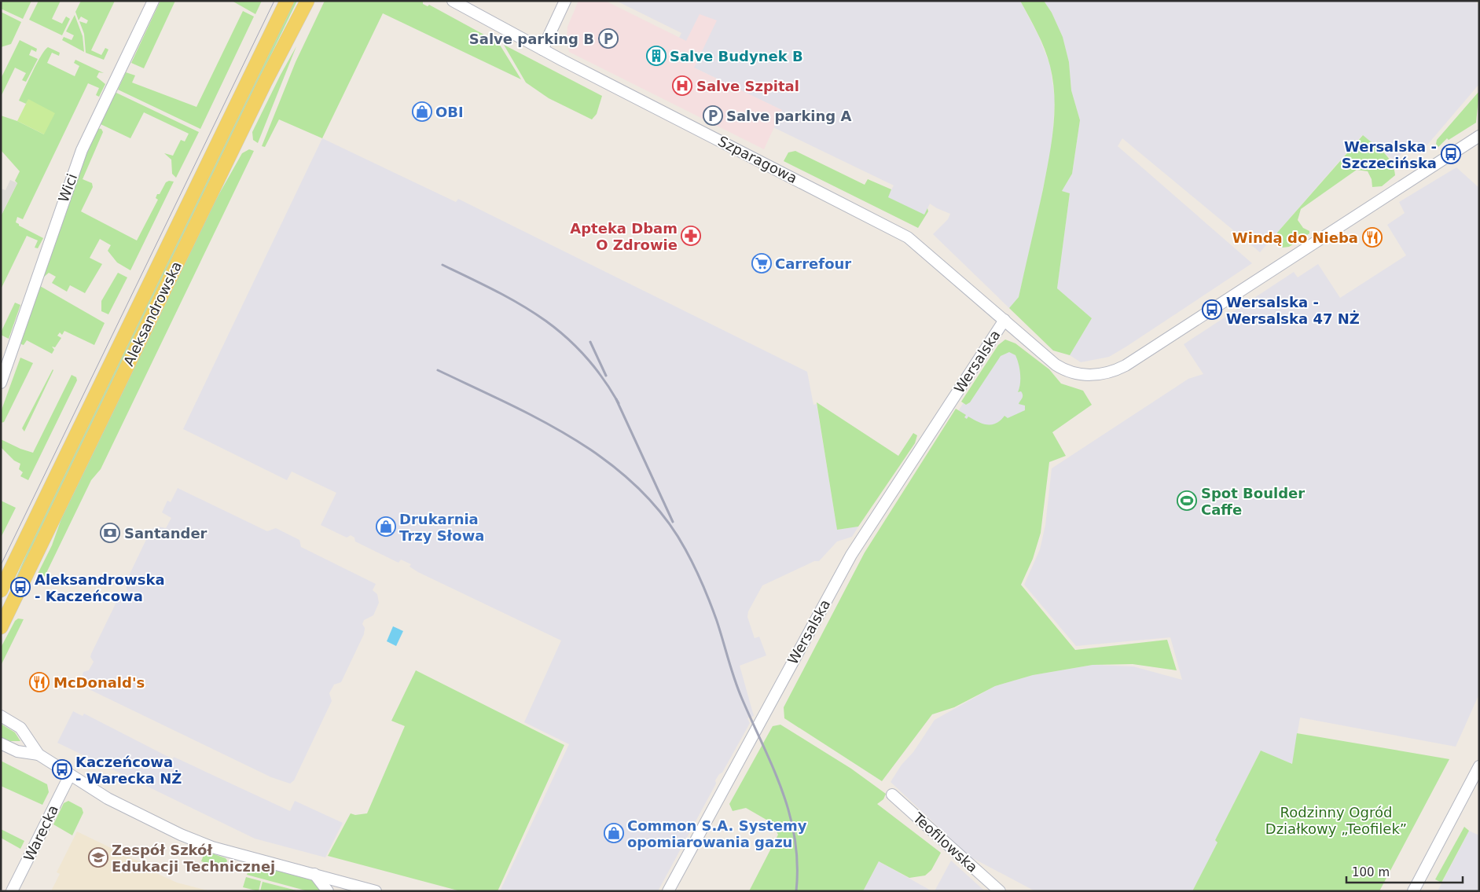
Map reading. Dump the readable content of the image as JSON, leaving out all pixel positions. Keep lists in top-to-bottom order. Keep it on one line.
{"streets":{"main road":["Aleksandrowska"],"street":["Szparagowa","Wici","Wersalska","Warecka","Teofilowska"]},"crossings":[["Szparagowa","Wersalska"]],"parks":["Rodzinny Ogród Działkowy „Teofilek”"],"places":{"parking":["Salve parking B","Salve parking A"],"building":["Salve Budynek B"],"hospital":["Salve Szpital"],"shop":["OBI","Drukarnia Trzy Słowa","Common S.A. Systemy opomiarowania gazu"],"bus stop":["Wersalska - Szczecińska","Wersalska - Wersalska 47 NŻ","Aleksandrowska - Kaczeńcowa","Kaczeńcowa - Warecka NŻ"],"pharmacy":["Apteka Dbam O Zdrowie"],"restaurant":["Windą do Nieba","McDonald's"],"supermarket":["Carrefour"],"sports":["Spot Boulder Caffe"],"bank":["Santander"],"school or university":["Zespół Szkół Edukacji Technicznej"]},"scale_bar":"100 m"}
